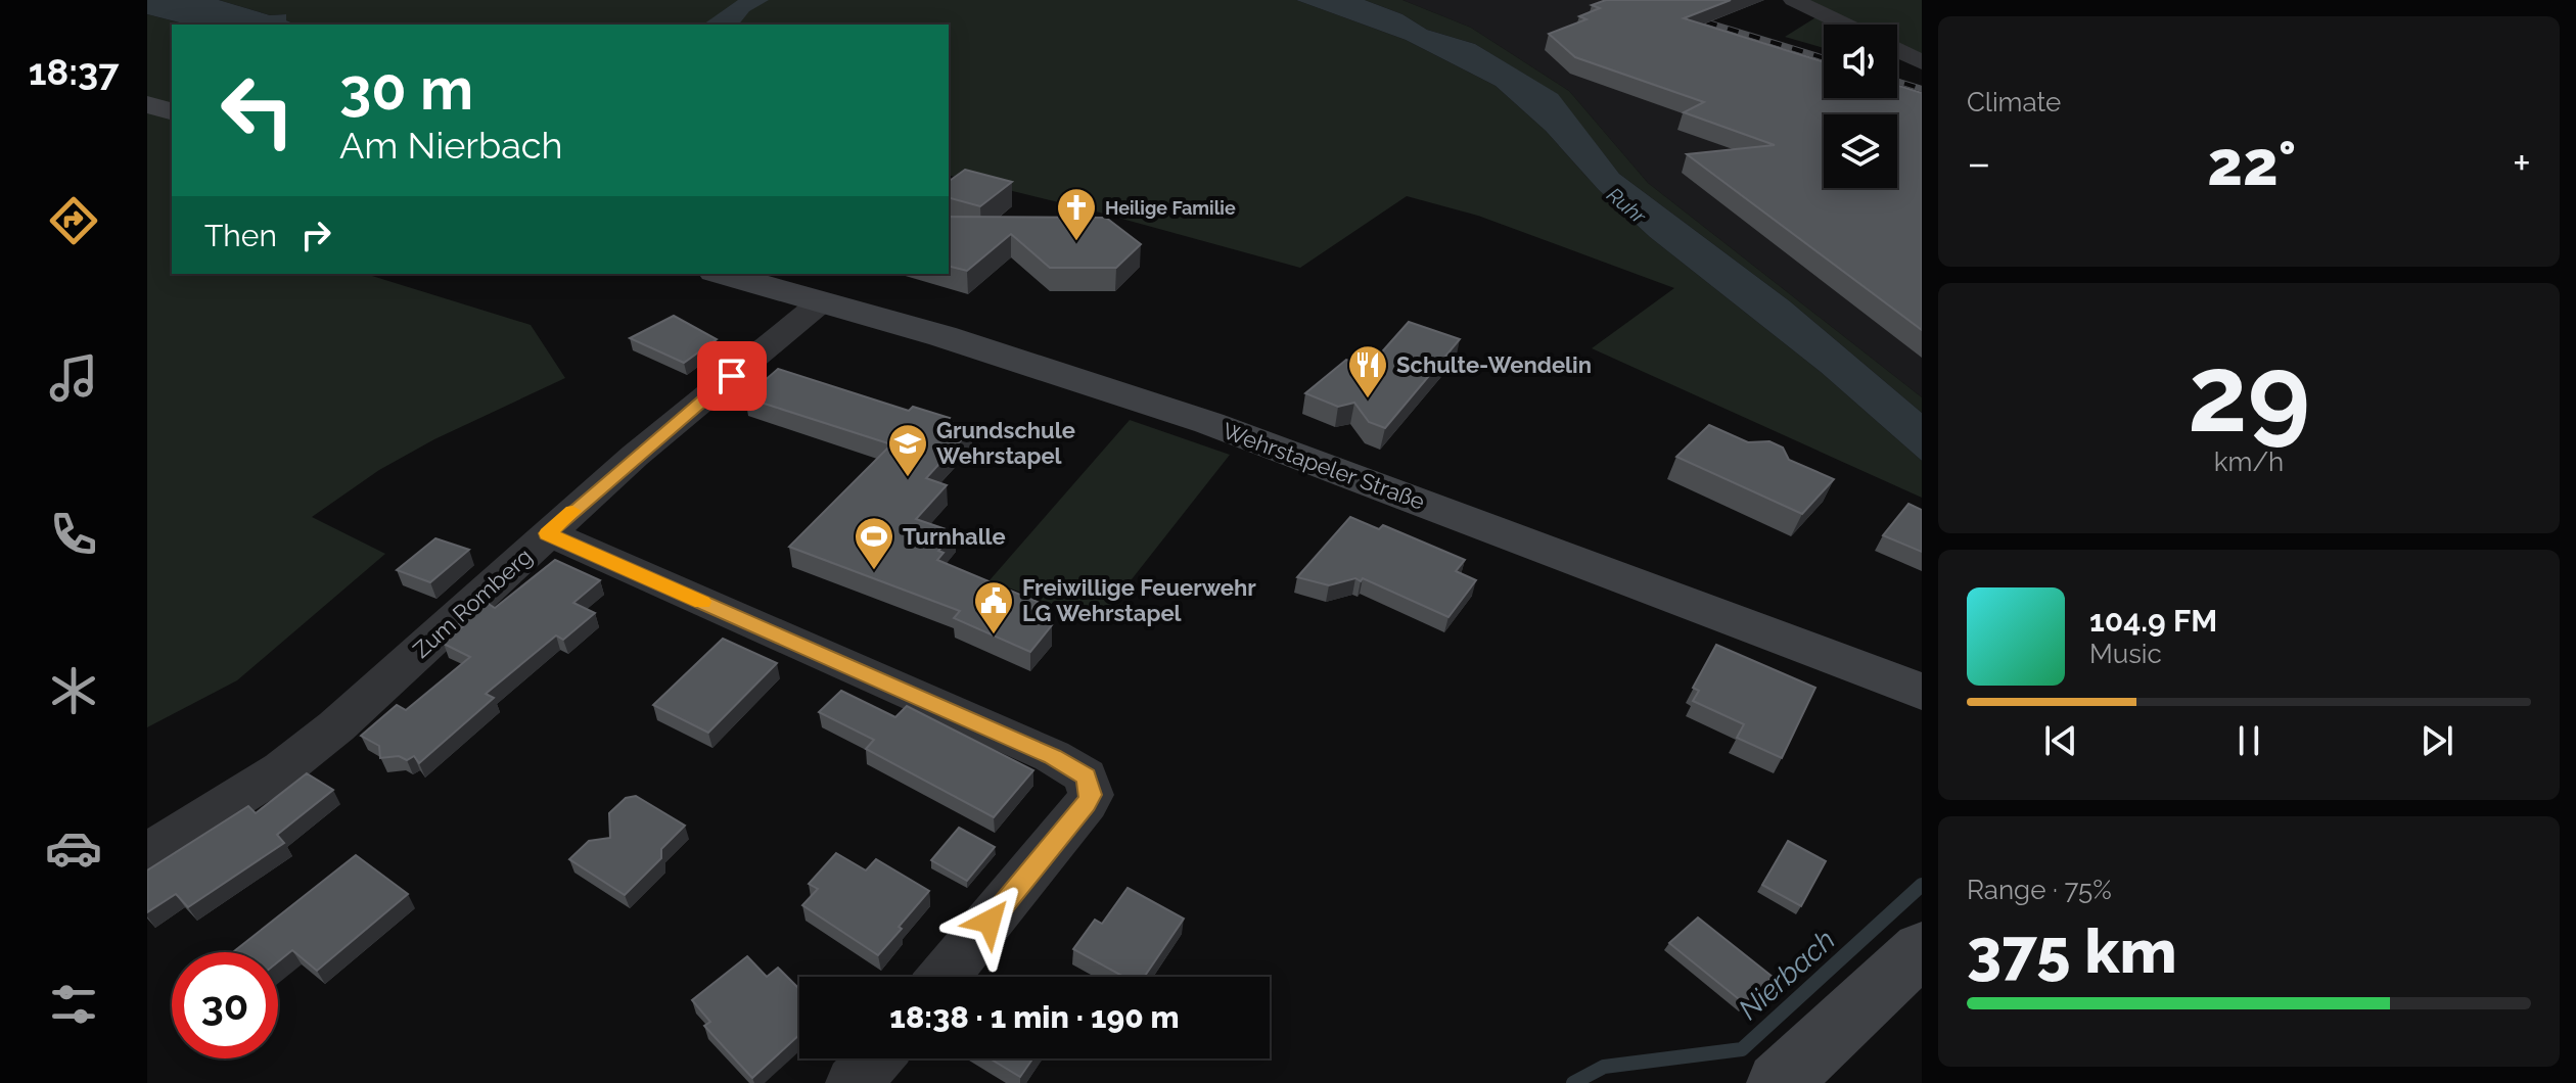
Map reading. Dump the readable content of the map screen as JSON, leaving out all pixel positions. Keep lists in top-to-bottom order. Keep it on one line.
{"streets":{"main road":["Wehrstapeler Straße"],"street":["Zum Romberg"]},"crossings":[["Wehrstapeler Straße","Zum Romberg"]],"water":["Ruhr","Nierbach"],"places":{"church":["Heilige Familie"],"restaurant":["Schulte-Wendelin"],"school or university":["Grundschule Wehrstapel"],"sports":["Turnhalle"],"public building":["Freiwillige Feuerwehr LG Wehrstapel"]},"page":{"tabs":"18:37","tile":["Climate",["29","km/h"],["Range · 75%","375 km"]],"turn":["30 m","Am Nierbach"],"heat":["−","22°","+"],"then":"Then","song":["104.9 FM","Music"],"limit":"30","trip":"18:38 · 1 min · 190 m"}}
